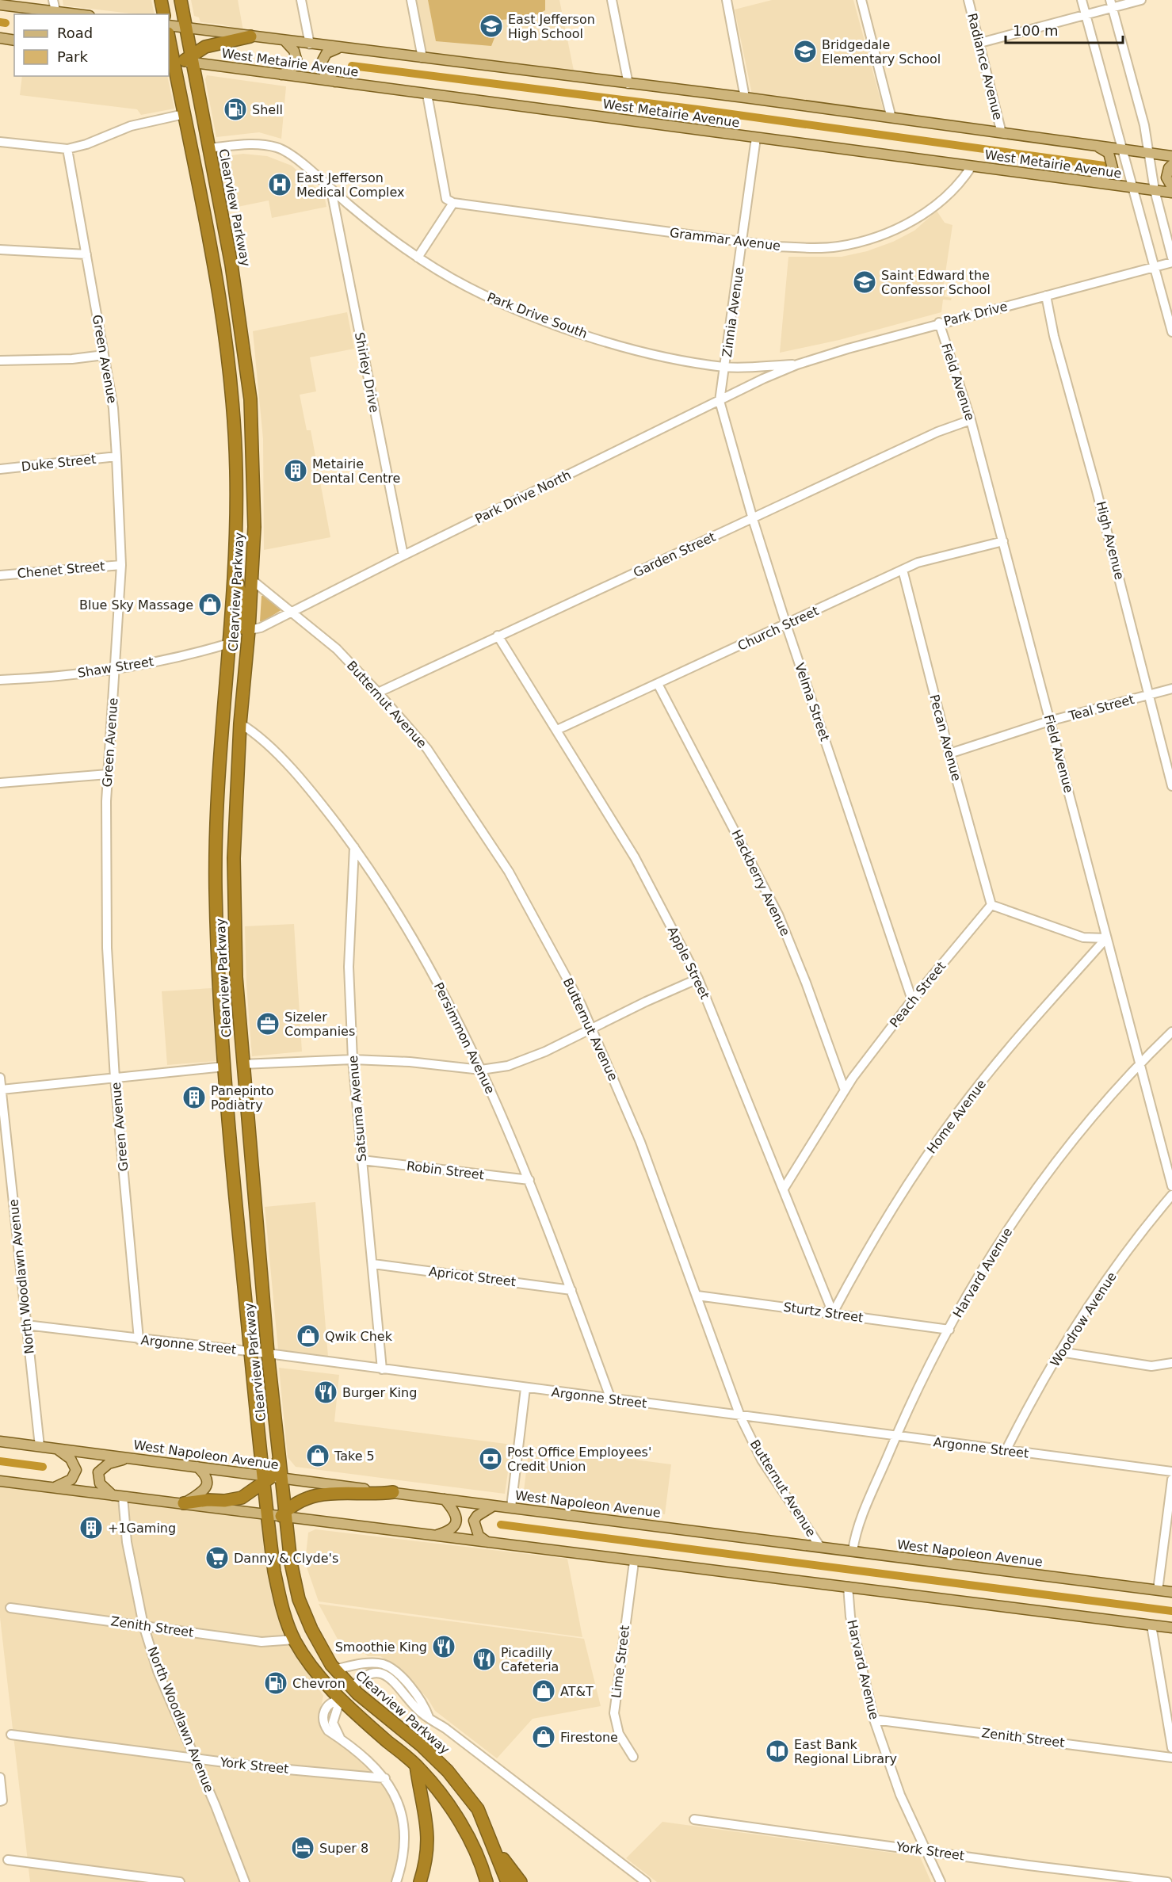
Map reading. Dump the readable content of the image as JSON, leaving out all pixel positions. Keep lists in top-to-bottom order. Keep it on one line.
{"streets":{"highway":["Clearview Parkway"],"main road":["West Metairie Avenue","West Napoleon Avenue"],"street":["Radiance Avenue","Grammar Avenue","Zinnia Avenue","Park Drive","Park Drive South","Green Avenue","Shirley Drive","Field Avenue","Duke Street","Park Drive North","High Avenue","Garden Street","Chenet Street","Church Street","Shaw Street","Velma Street","Butternut Avenue","Teal Street","Pecan Avenue","Hackberry Avenue","Apple Street","Peach Street","Persimmon Avenue","Satsuma Avenue","Home Avenue","Robin Street","Harvard Avenue","North Woodlawn Avenue","Apricot Street","Sturtz Street","Woodrow Avenue","Argonne Street","Zenith Street","Lime Street","York Street"]},"crossings":[["West Metairie Avenue","Radiance Avenue"],["West Metairie Avenue","Clearview Parkway"],["West Metairie Avenue","Grammar Avenue"],["West Metairie Avenue","Zinnia Avenue"],["Clearview Parkway","Park Drive South"],["Clearview Parkway","Park Drive North"],["Clearview Parkway","Shaw Street"],["Clearview Parkway","Butternut Avenue"],["Clearview Parkway","Persimmon Avenue"],["Clearview Parkway","Argonne Street"],["Clearview Parkway","West Napoleon Avenue"],["Clearview Parkway","Zenith Street"],["Grammar Avenue","Zinnia Avenue"],["Zinnia Avenue","Park Drive South"],["Zinnia Avenue","Park Drive North"],["Zinnia Avenue","Velma Street"],["Park Drive","Park Drive South"],["Park Drive","Field Avenue"],["Park Drive","Park Drive North"],["Park Drive","High Avenue"],["Park Drive South","Shirley Drive"],["Park Drive South","Park Drive North"],["Green Avenue","Duke Street"],["Green Avenue","Chenet Street"],["Green Avenue","Shaw Street"],["Green Avenue","Argonne Street"],["Shirley Drive","Park Drive North"],["Field Avenue","Garden Street"],["Field Avenue","Church Street"],["Field Avenue","Teal Street"],["Field Avenue","Home Avenue"],["Field Avenue","Harvard Avenue"],["Park Drive North","Velma Street"],["Park Drive North","Butternut Avenue"],["High Avenue","Teal Street"],["Garden Street","Velma Street"],["Garden Street","Butternut Avenue"],["Garden Street","Apple Street"],["Church Street","Velma Street"],["Church Street","Pecan Avenue"],["Church Street","Hackberry Avenue"],["Church Street","Apple Street"],["Velma Street","Peach Street"],["Butternut Avenue","Sturtz Street"],["Butternut Avenue","Argonne Street"],["Butternut Avenue","West Napoleon Avenue"],["Teal Street","Pecan Avenue"],["Pecan Avenue","Peach Street"],["Hackberry Avenue","Peach Street"],["Apple Street","Peach Street"],["Apple Street","Home Avenue"],["Apple Street","Sturtz Street"],["Persimmon Avenue","Satsuma Avenue"],["Persimmon Avenue","Robin Street"],["Persimmon Avenue","Apricot Street"],["Persimmon Avenue","Argonne Street"],["Satsuma Avenue","Robin Street"],["Satsuma Avenue","Apricot Street"],["Satsuma Avenue","Argonne Street"],["Home Avenue","Sturtz Street"],["Harvard Avenue","Sturtz Street"],["Harvard Avenue","Argonne Street"],["Harvard Avenue","West Napoleon Avenue"],["Harvard Avenue","Zenith Street"],["Harvard Avenue","York Street"],["North Woodlawn Avenue","Argonne Street"],["North Woodlawn Avenue","West Napoleon Avenue"],["North Woodlawn Avenue","Zenith Street"],["North Woodlawn Avenue","York Street"],["Woodrow Avenue","Argonne Street"]],"places":{"school or university":["East Jefferson High School","Bridgedale Elementary School","Saint Edward the Confessor School"],"fuel station":["Shell","Chevron"],"hospital":["East Jefferson Medical Complex"],"building":["Metairie Dental Centre","Panepinto Podiatry","+1Gaming"],"shop":["Blue Sky Massage","Qwik Chek","Take 5","AT&T","Firestone"],"office":["Sizeler Companies"],"restaurant":["Burger King","Smoothie King","Picadilly Cafeteria"],"bank":["Post Office Employees' Credit Union"],"supermarket":["Danny & Clyde's"],"library":["East Bank Regional Library"],"hotel":["Super 8"]},"legend":["Road","Park"],"scale_bar":"100 m"}
